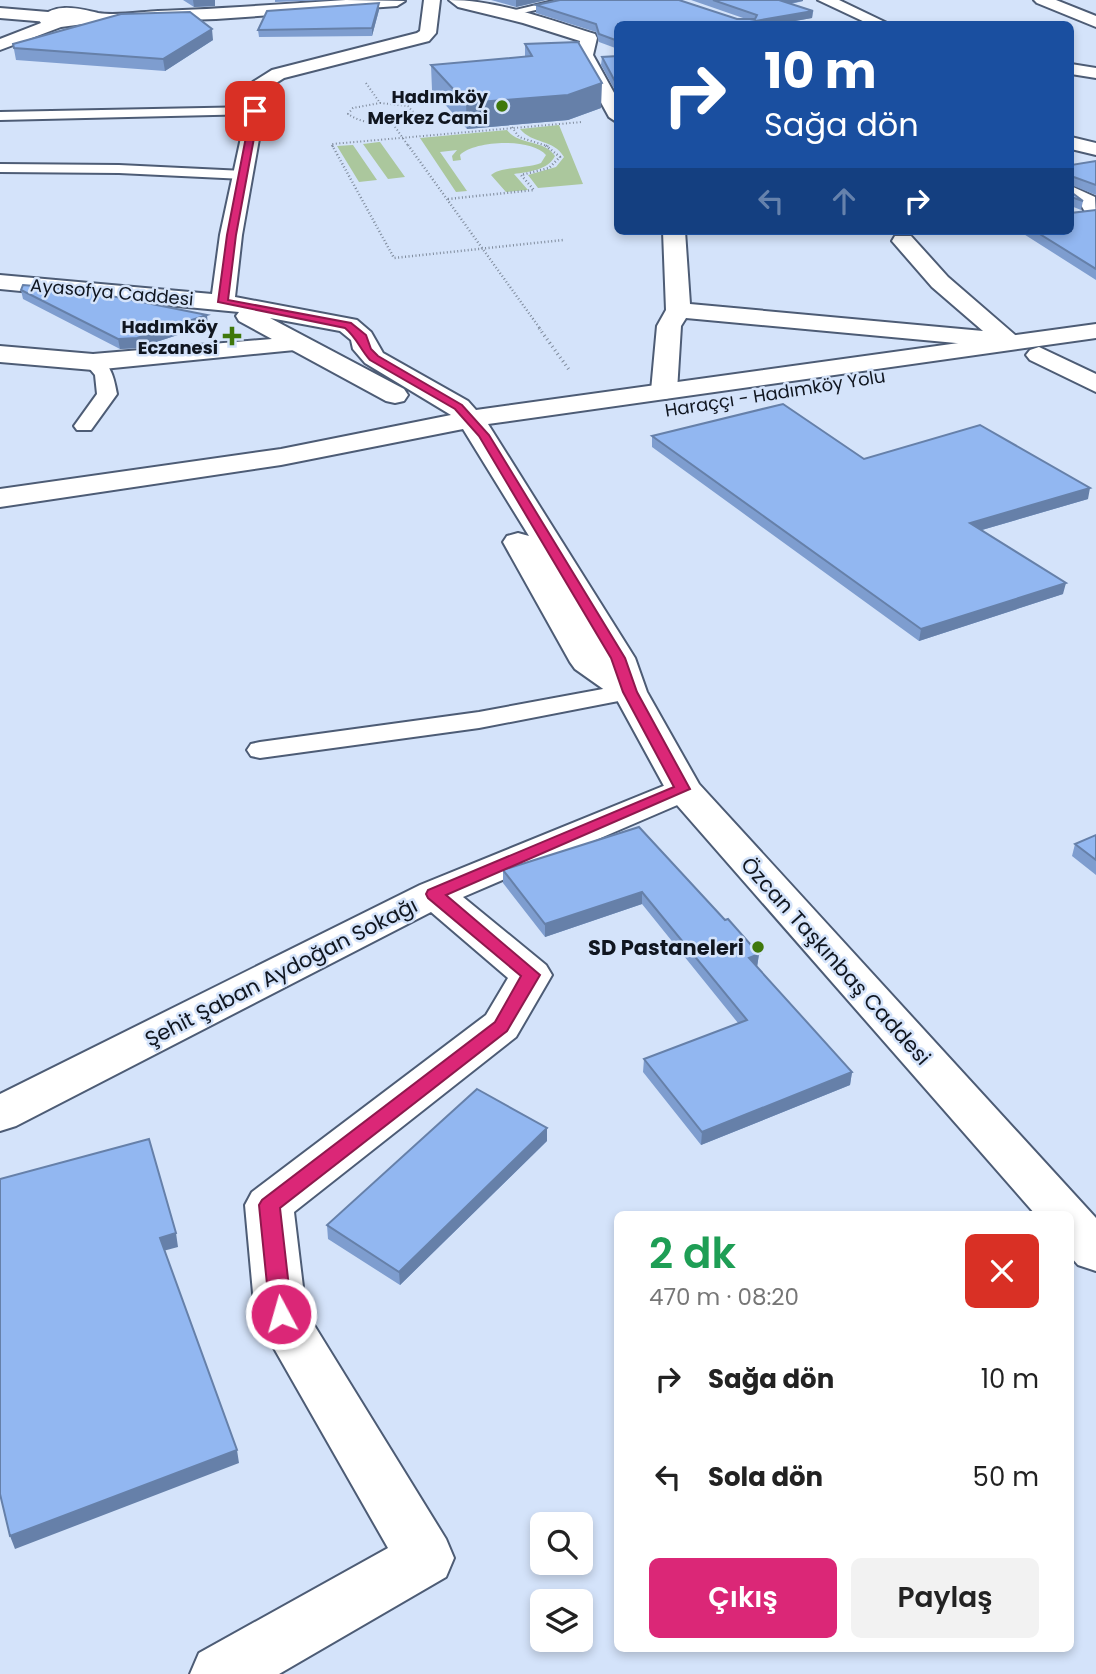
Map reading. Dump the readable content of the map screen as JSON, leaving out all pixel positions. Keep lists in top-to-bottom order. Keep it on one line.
{"streets":{"street":["Ayasofya Caddesi","Haraççı - Hadımköy Yolu","Özcan Taşkınbaş Caddesi","Şehit Şaban Aydoğan Sokağı"]},"crossings":[["Ayasofya Caddesi","Haraççı - Hadımköy Yolu"],["Ayasofya Caddesi","Özcan Taşkınbaş Caddesi"],["Haraççı - Hadımköy Yolu","Özcan Taşkınbaş Caddesi"],["Özcan Taşkınbaş Caddesi","Şehit Şaban Aydoğan Sokağı"]],"places":{"other":["Hadımköy Merkez Cami","SD Pastaneleri"],"health":["Hadımköy Eczanesi"]},"page":{"turn":["10 m","Sağa dön"],"heading":["2 dk","470 m · 08:20"],"list":[{"name":"Sağa dön","value":"10 m"},{"name":"Sola dön","value":"50 m"}],"buttons":["Çıkış","Paylaş"]}}
